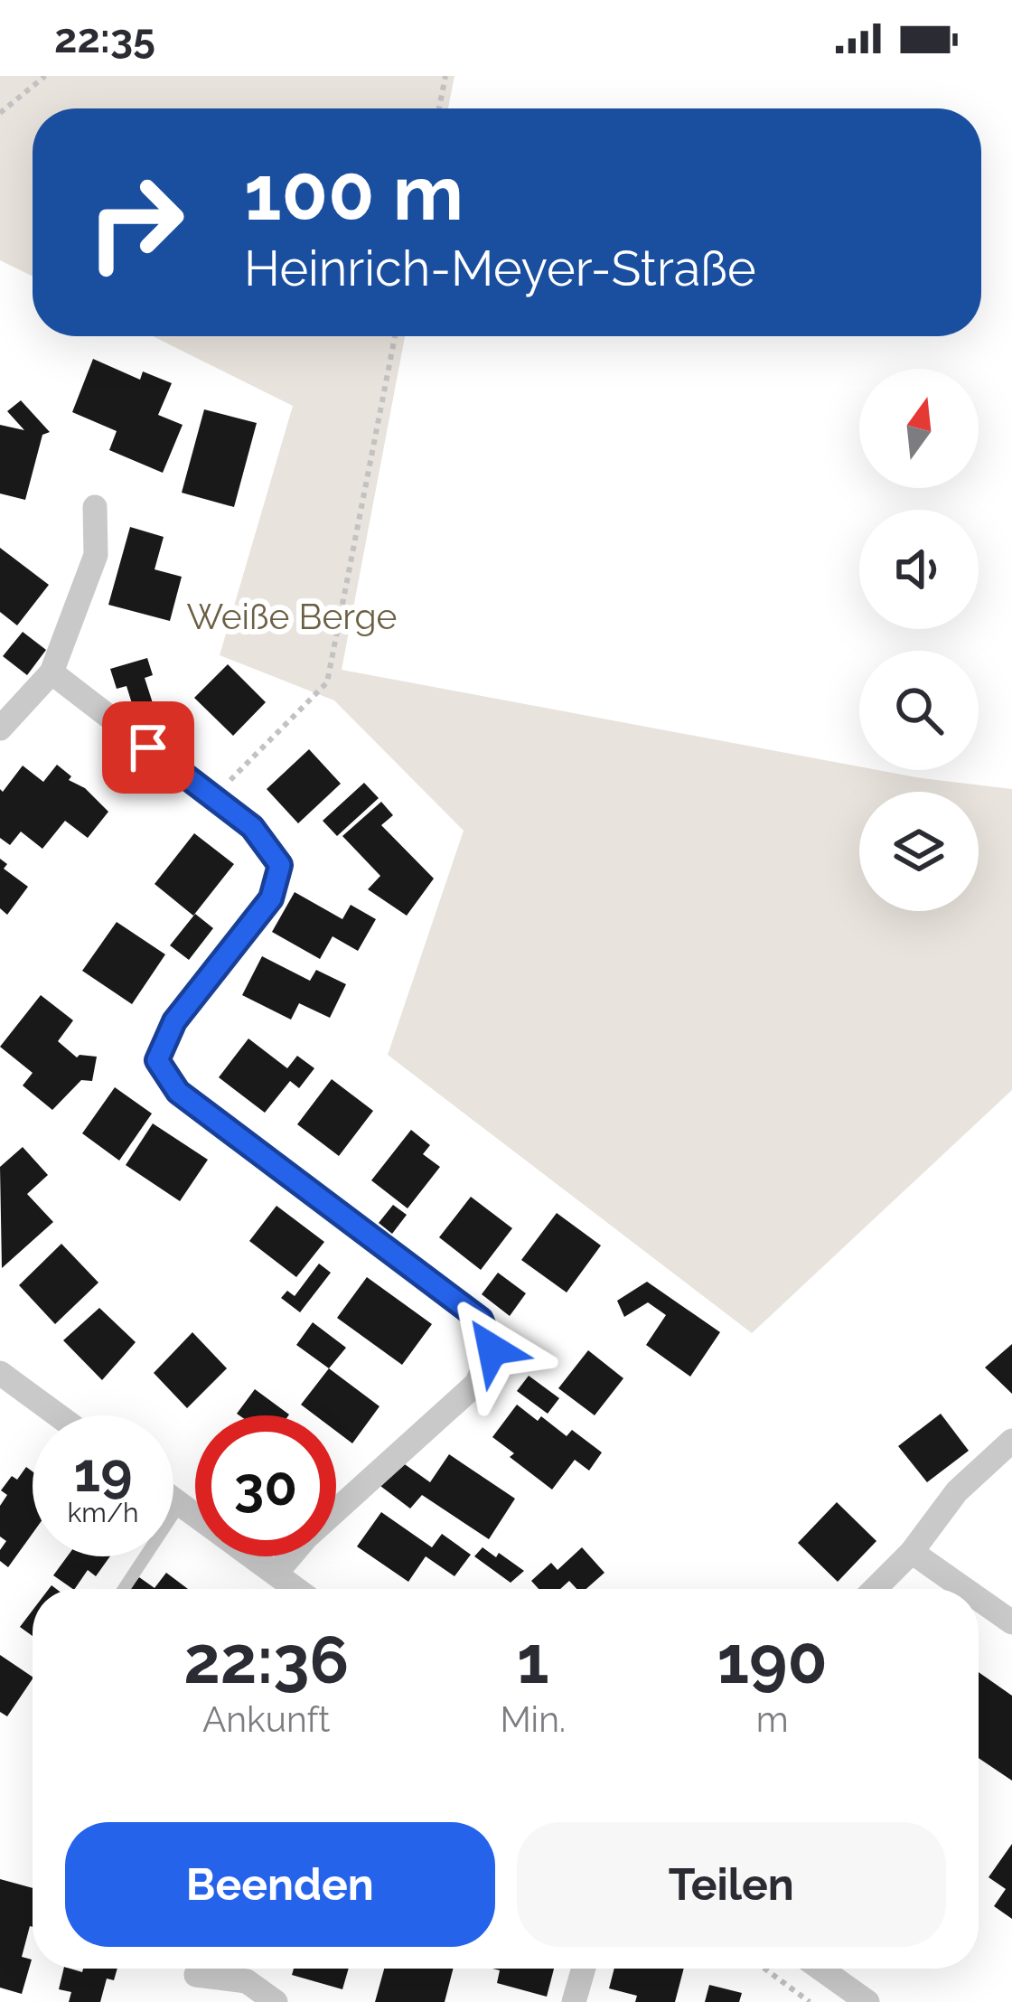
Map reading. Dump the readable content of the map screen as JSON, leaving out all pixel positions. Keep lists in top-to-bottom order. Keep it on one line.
{"parks":["Weiße Berge"],"north":"top","page":{"status":"22:35","turn":["100 m","Heinrich-Meyer-Straße"],"speed":"19 km/h","limit":"30","eta":["22:36","Ankunft","1","Min.","190","m"],"buttons":["Beenden","Teilen"]}}
